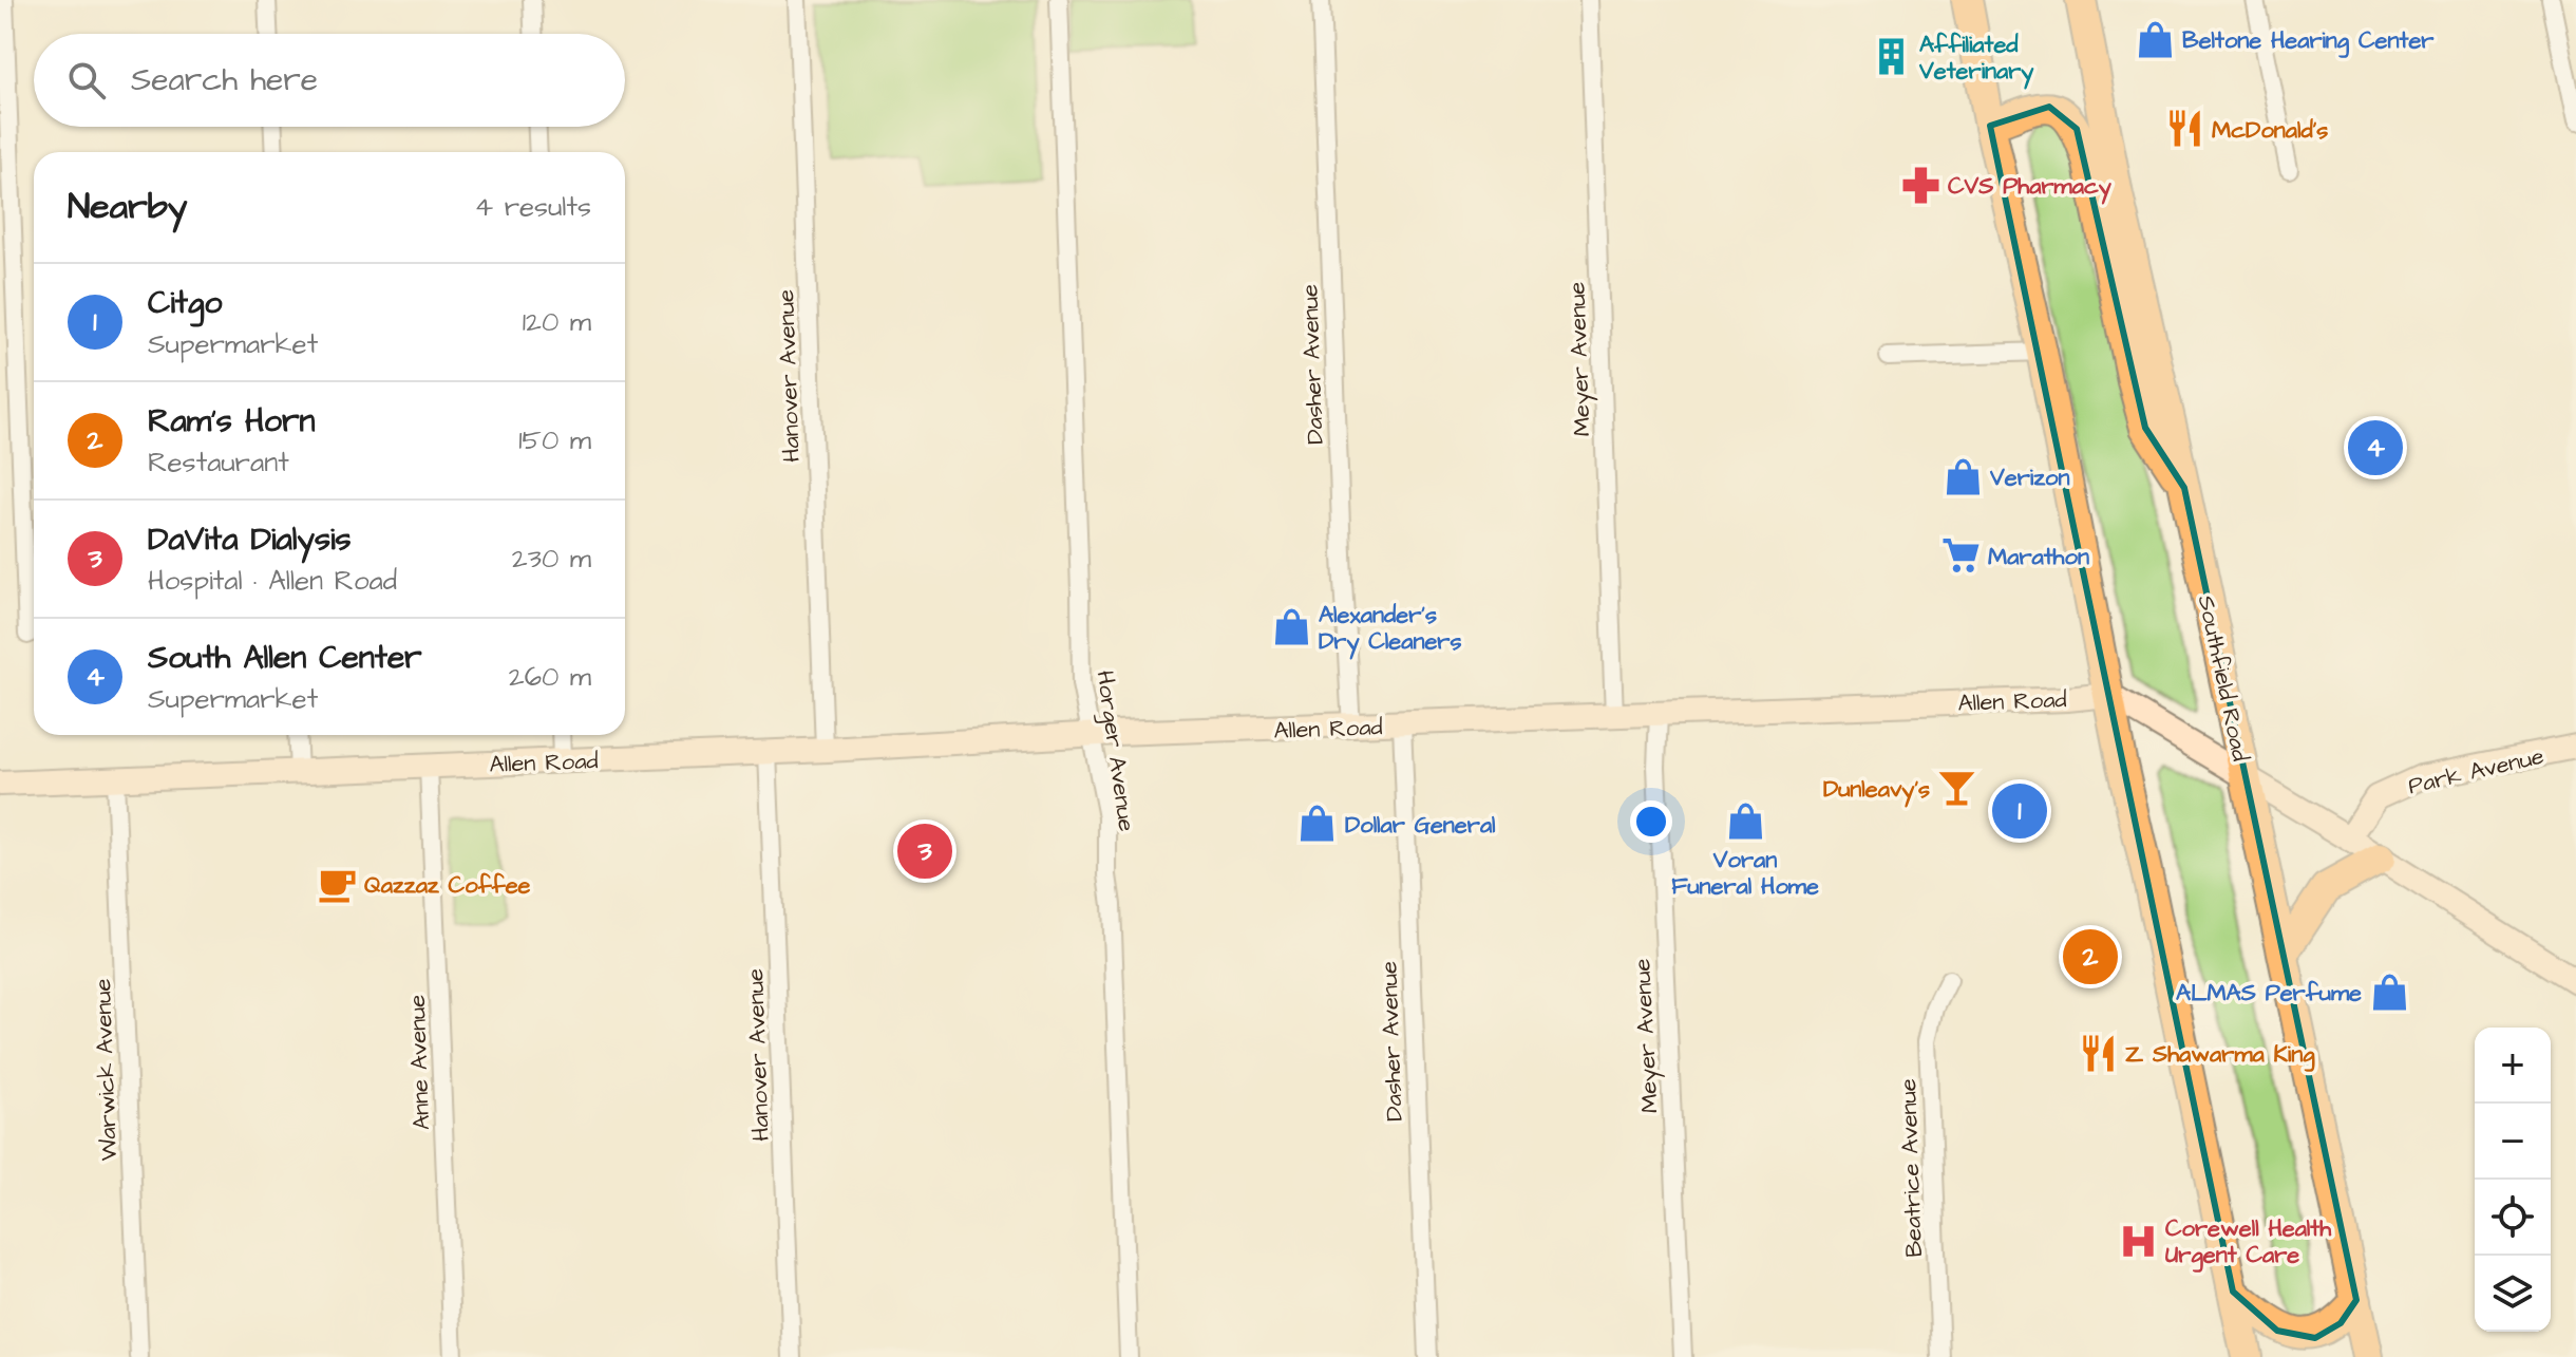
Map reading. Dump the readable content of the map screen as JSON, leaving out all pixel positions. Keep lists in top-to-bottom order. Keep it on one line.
{"streets":{"highway":["Southfield Road"],"main road":["Allen Road","Park Avenue"],"street":["Meyer Avenue","Dasher Avenue","Hanover Avenue","Horger Avenue","Anne Avenue","Warwick Avenue","Beatrice Avenue"]},"crossings":[["Meyer Avenue","Allen Road"],["Dasher Avenue","Allen Road"],["Hanover Avenue","Allen Road"],["Allen Road","Horger Avenue"],["Allen Road","Anne Avenue"],["Allen Road","Warwick Avenue"]],"places":{"shop":["Beltone Hearing Center","Verizon","Alexander’s Dry Cleaners","Voran Funeral Home","Dollar General","ALMAS Perfume"],"building":["Affiliated Veterinary"],"restaurant":["McDonald's","Z Shawarma King"],"pharmacy":["CVS Pharmacy"],"supermarket":["Marathon"],"bar":["Dunleavy’s"],"cafe":["Qazzaz Coffee"],"hospital":["Corewell Health Urgent Care"]},"page":{"search":"Search here","heading":["Nearby","4 results"],"list":[{"mark":"1","name":"Citgo","note":"Supermarket","value":"120 m"},{"mark":"2","name":"Ram's Horn","note":"Restaurant","value":"150 m"},{"mark":"3","name":"DaVita Dialysis","note":"Hospital · Allen Road","value":"230 m"},{"mark":"4","name":"South Allen Center","note":"Supermarket","value":"260 m"}],"pins":["4","1","3","2"],"map_buttons":["+","−"]}}
